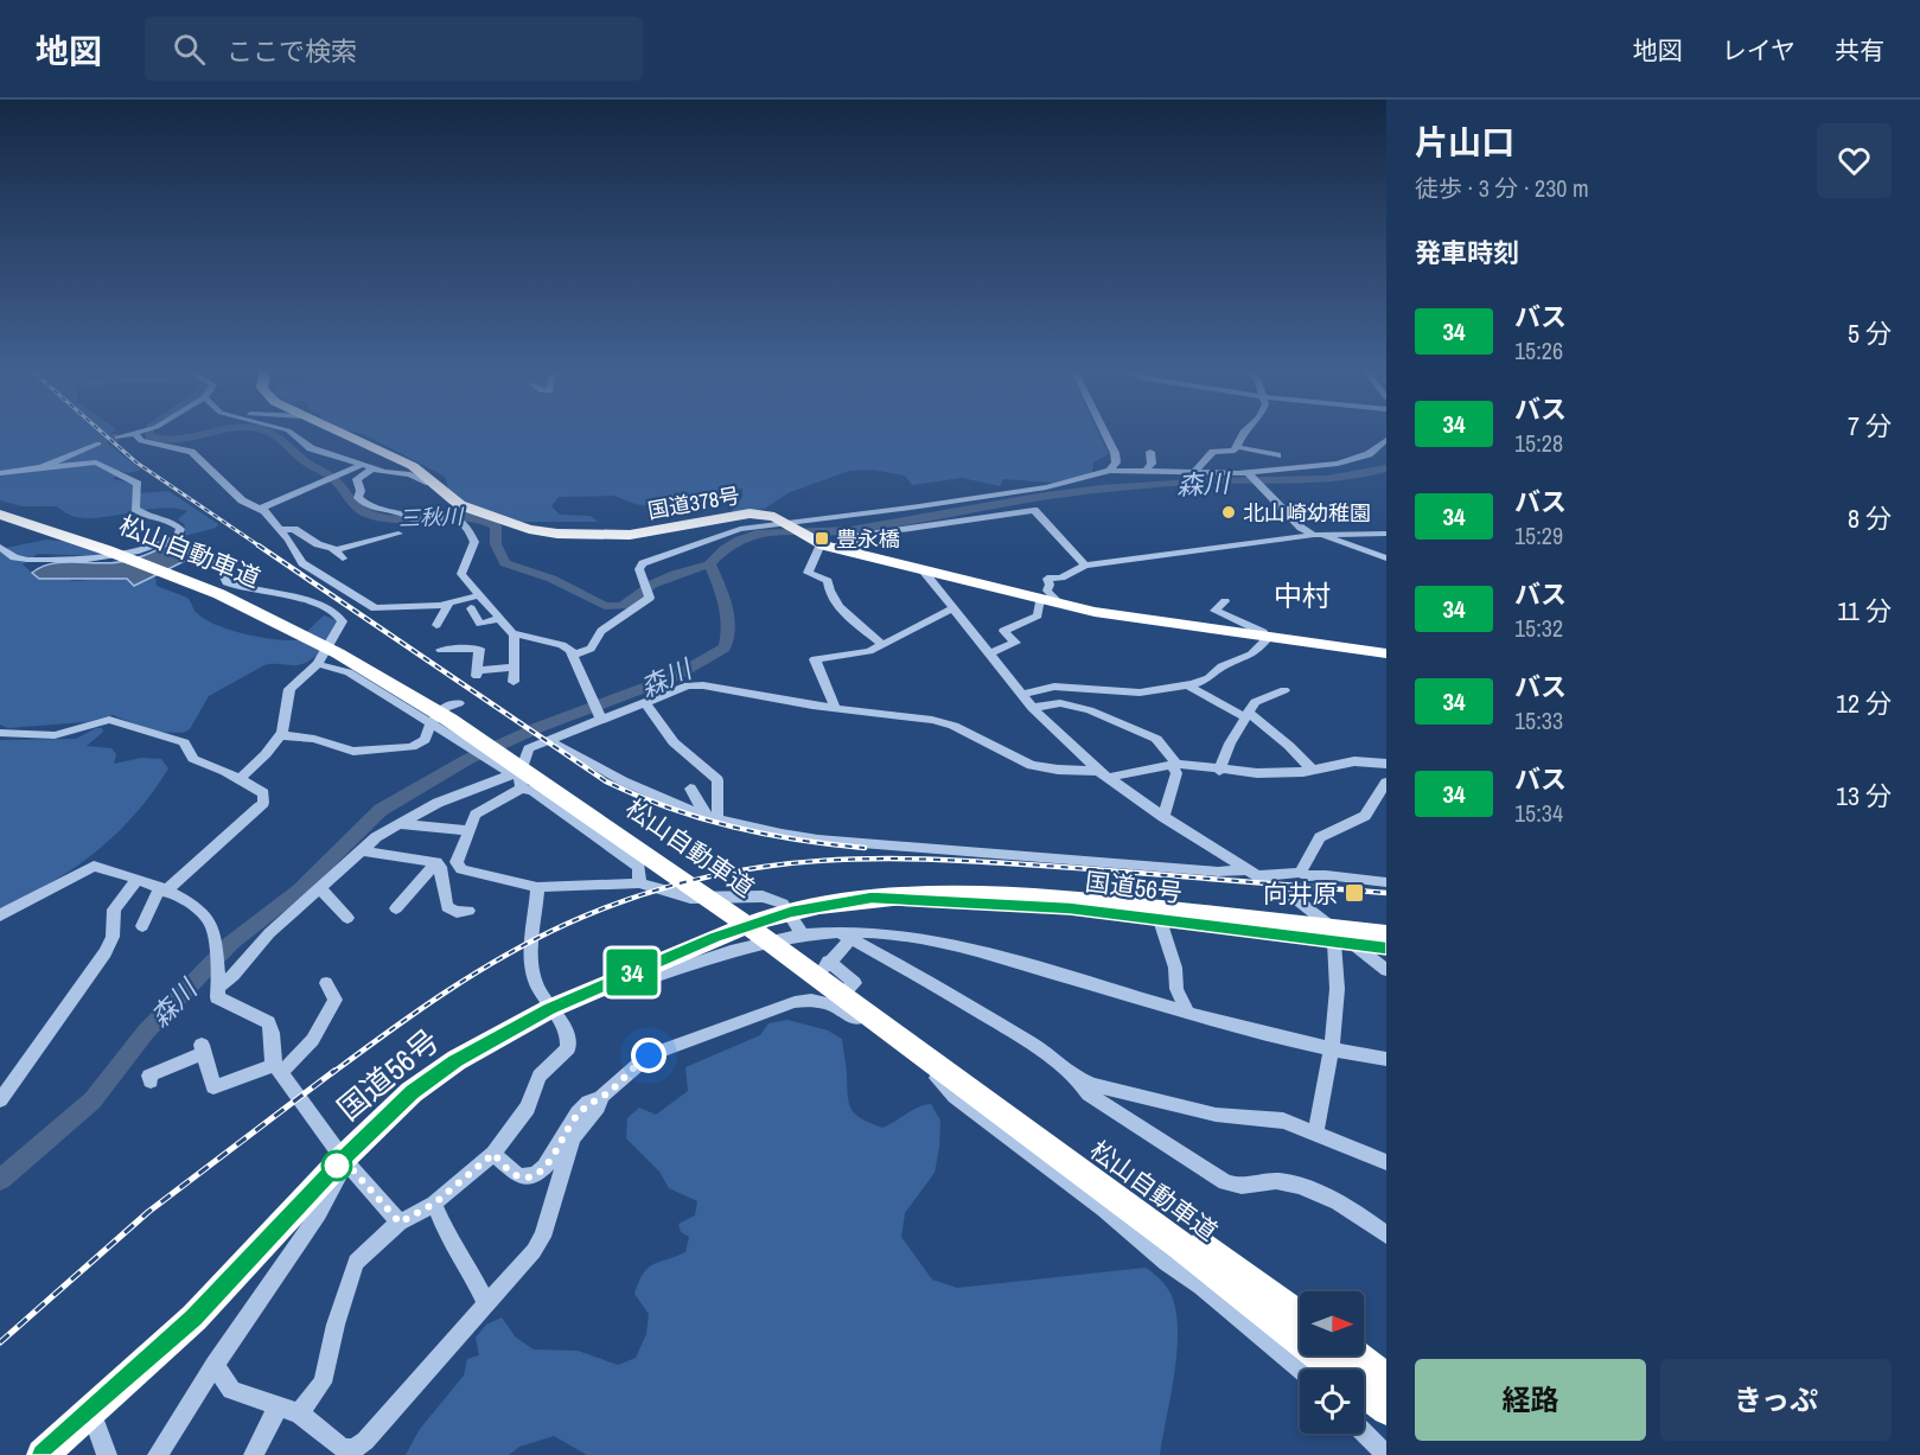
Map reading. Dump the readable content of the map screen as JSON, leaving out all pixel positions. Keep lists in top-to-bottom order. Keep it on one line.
{"streets":{"highway":["国道378号","松山自動車道","国道56号"]},"districts":["中村"],"water":["森川","三秋川"],"places":{"other":["北山崎幼稚園"],"transit":["豊永橋","向井原"]},"lines":["bus line 34"],"north":"right","page":{"header":"地図","search":"ここで検索","nav":["地図","レイヤ","共有"],"on_map":"34","heading":[["片山口","徒歩 · 3 分 · 230 m"],"発車時刻"],"list":[{"mark":"34","name":"バス","note":"15:26","value":"5 分"},{"mark":"34","name":"バス","note":"15:28","value":"7 分"},{"mark":"34","name":"バス","note":"15:29","value":"8 分"},{"mark":"34","name":"バス","note":"15:32","value":"11 分"},{"mark":"34","name":"バス","note":"15:33","value":"12 分"},{"mark":"34","name":"バス","note":"15:34","value":"13 分"}],"buttons":["経路","きっぷ"]}}
